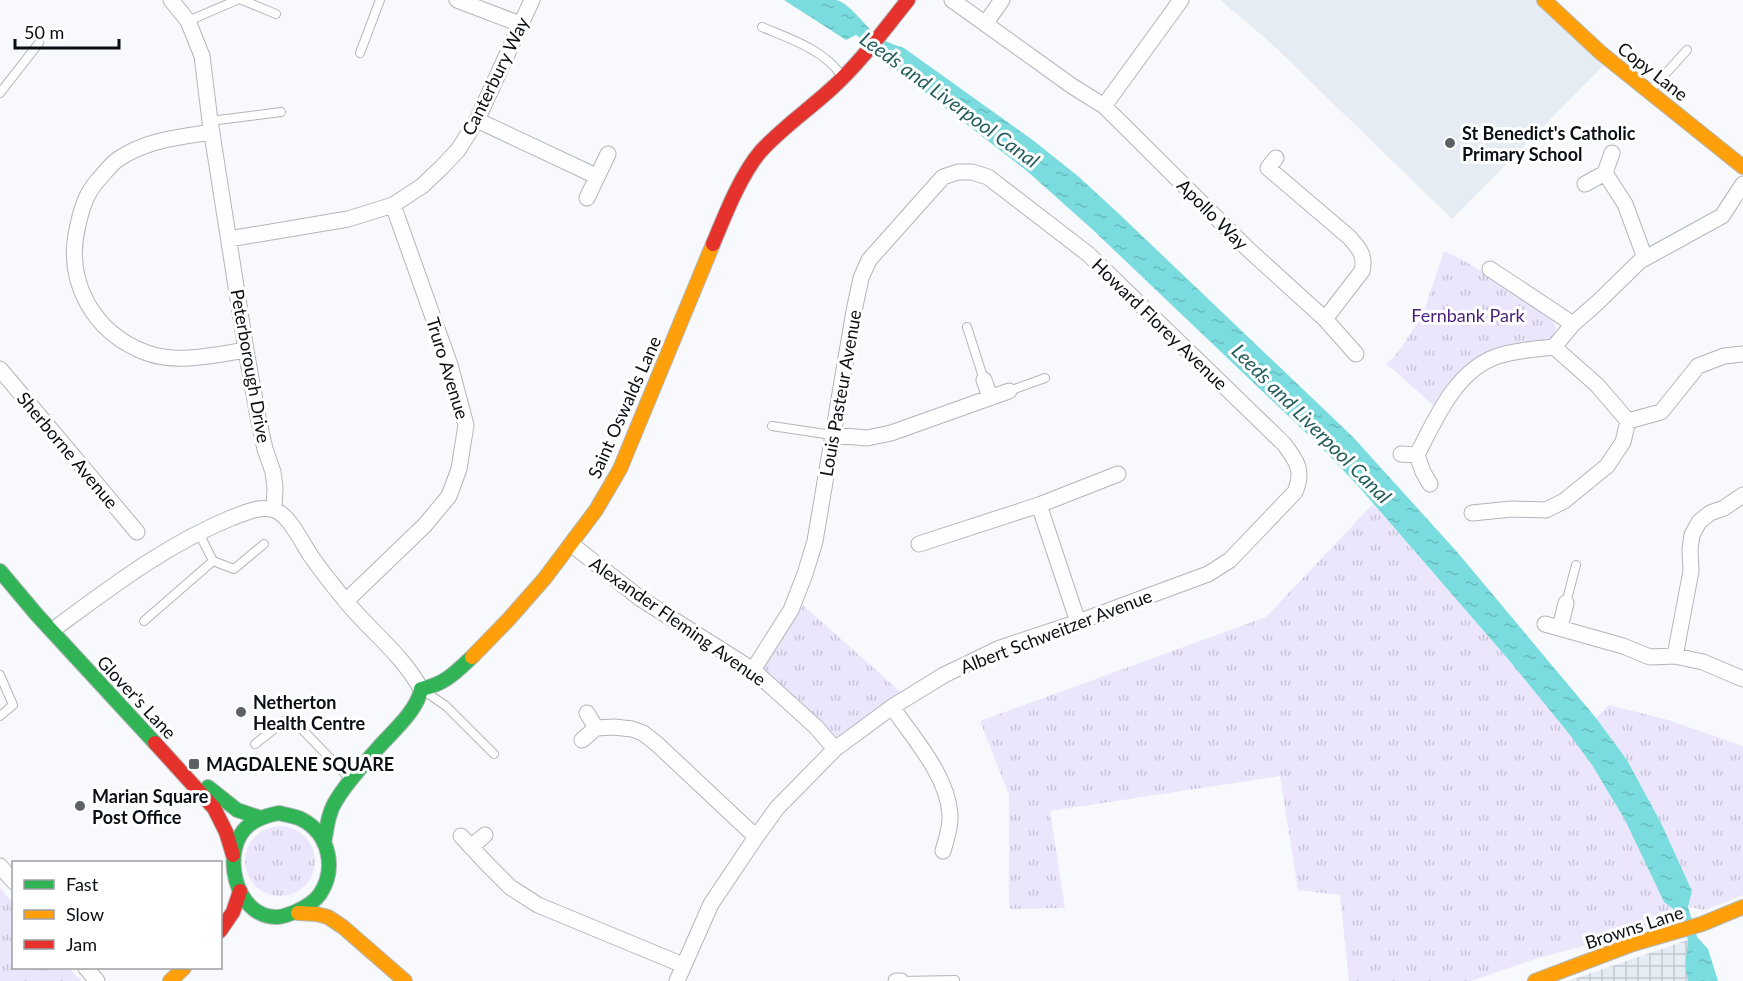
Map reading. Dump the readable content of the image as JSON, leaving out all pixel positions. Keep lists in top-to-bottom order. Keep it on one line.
{"streets":{"street":["Copy Lane","Canterbury Way","Apollo Way","Howard Florey Avenue","Peterborough Drive","Truro Avenue","Louis Pasteur Avenue","Saint Oswalds Lane","Sherborne Avenue","Alexander Fleming Avenue","Albert Schweitzer Avenue","Glover's Lane","Browns Lane"]},"crossings":[["Canterbury Way","Peterborough Drive"],["Canterbury Way","Truro Avenue"],["Howard Florey Avenue","Louis Pasteur Avenue"],["Howard Florey Avenue","Albert Schweitzer Avenue"],["Louis Pasteur Avenue","Alexander Fleming Avenue"],["Saint Oswalds Lane","Alexander Fleming Avenue"],["Alexander Fleming Avenue","Albert Schweitzer Avenue"]],"water":["Leeds and Liverpool Canal"],"parks":["Fernbank Park"],"places":{"other":["St Benedict's Catholic Primary School","Netherton Health Centre","Marian Square Post Office"],"transit":["MAGDALENE SQUARE"]},"legend":["Fast","Slow","Jam"],"scale_bar":"50 m"}
